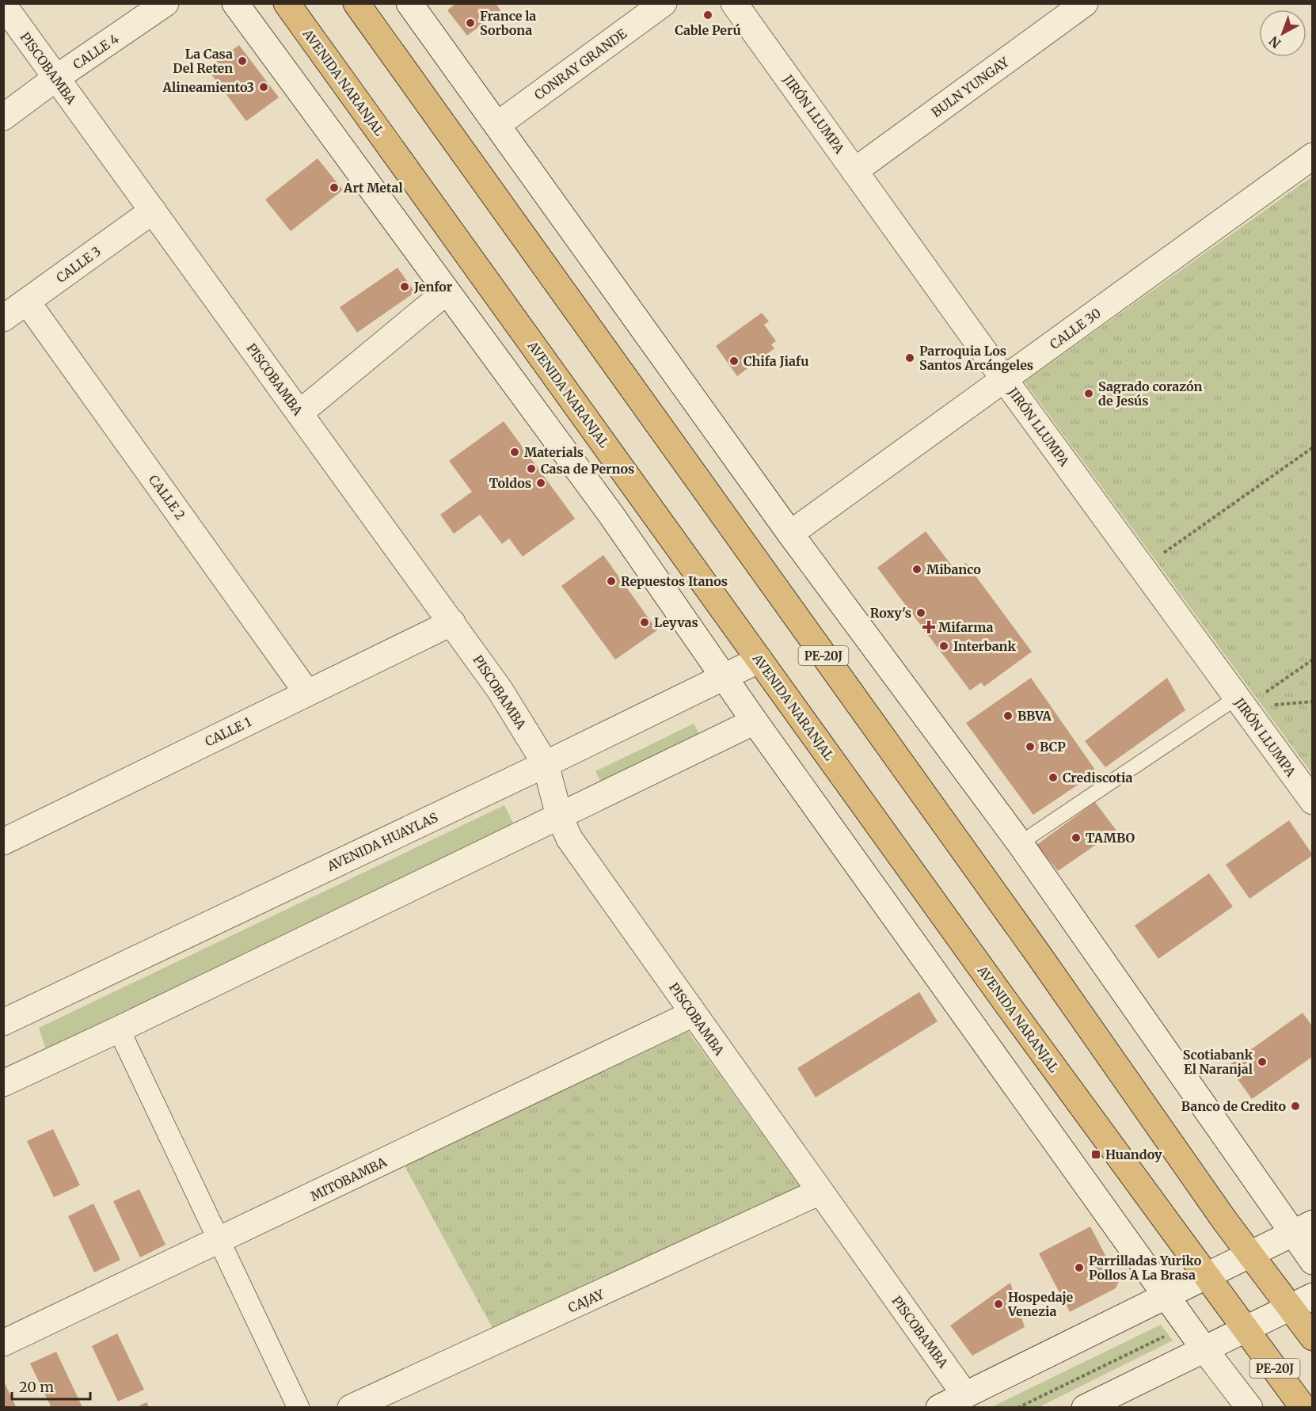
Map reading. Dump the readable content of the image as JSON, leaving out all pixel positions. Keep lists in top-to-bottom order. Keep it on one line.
{"streets":{"highway":["AVENIDA NARANJAL","PE-20J"],"street":["CALLE 4","CONRAY GRANDE","PISCOBAMBA","BULN YUNGAY","JIRÓN LLUMPA","CALLE 3","CALLE 30","CALLE 2","CALLE 1","AVENIDA HUAYLAS","MITOBAMBA","CAJAY"]},"crossings":[["CALLE 4","PISCOBAMBA"],["PISCOBAMBA","CALLE 3"],["PISCOBAMBA","CALLE 1"],["PISCOBAMBA","AVENIDA HUAYLAS"],["PISCOBAMBA","MITOBAMBA"],["PISCOBAMBA","CAJAY"],["AVENIDA NARANJAL","AVENIDA HUAYLAS"],["BULN YUNGAY","JIRÓN LLUMPA"],["JIRÓN LLUMPA","CALLE 30"],["CALLE 3","CALLE 2"],["CALLE 2","CALLE 1"]],"places":{"other":["Cable Perú","France la Sorbona","La Casa Del Reten","Alineamiento3","Art Metal","Jenfor","Parroquia Los Santos Arcángeles","Chifa Jiafu","Sagrado corazón de Jesús","Materials","Casa de Pernos","Toldos","Mibanco","Repuestos Itanos","Roxy's","Leyvas","Interbank","BBVA","BCP","Crediscotia","TAMBO","Scotiabank El Naranjal","Banco de Credito","Parrilladas Yuriko Pollos A La Brasa","Hospedaje Venezia"],"health":["Mifarma"],"transit":["Huandoy"]},"scale_bar":"20 m","north":"bottom left"}
